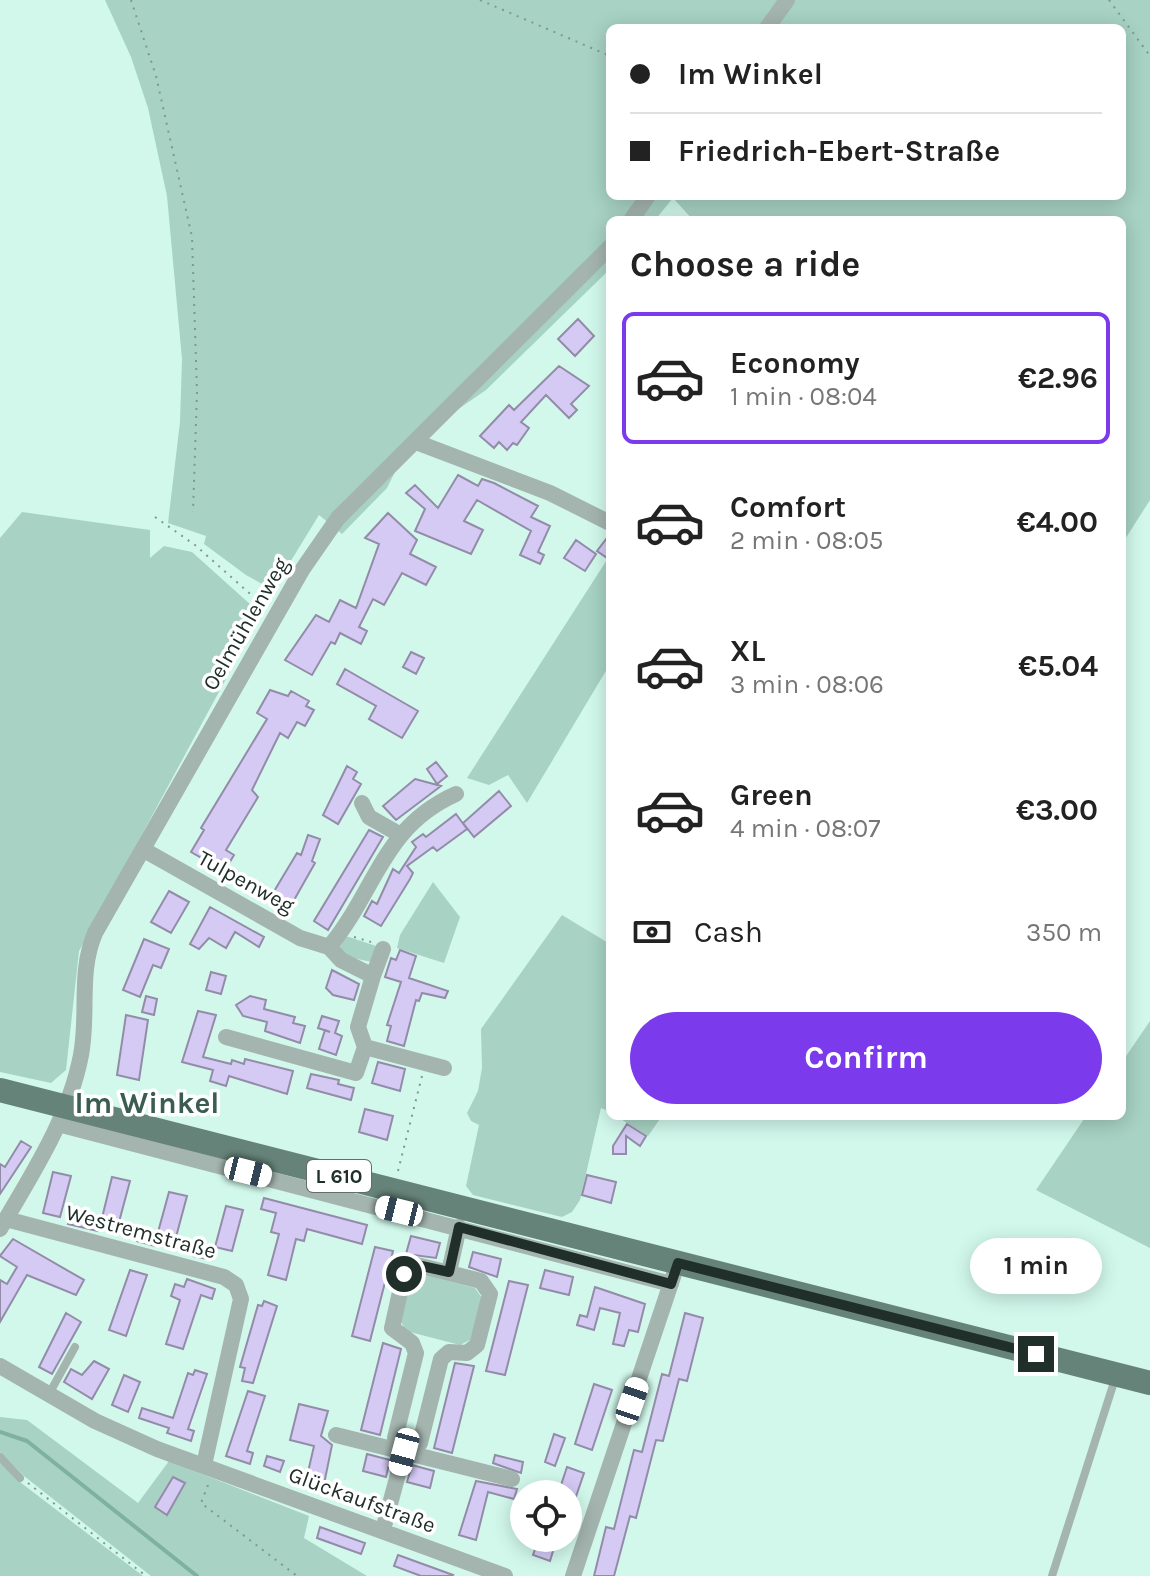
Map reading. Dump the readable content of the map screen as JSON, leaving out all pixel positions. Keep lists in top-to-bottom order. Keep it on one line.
{"streets":{"main road":["L 610"],"street":["Oelmühlenweg","Tulpenweg","Westremstraße","Glückaufstraße"]},"crossings":[["Oelmühlenweg","Tulpenweg"],["Oelmühlenweg","L 610"],["Oelmühlenweg","Westremstraße"],["L 610","Westremstraße"],["Westremstraße","Glückaufstraße"]],"districts":["Im Winkel"],"page":{"banner":["Im Winkel","Friedrich-Ebert-Straße"],"heading":"Choose a ride","list":[{"name":"Economy","note":"1 min · 08:04","value":"€2.96"},{"name":"Comfort","note":"2 min · 08:05","value":"€4.00"},{"name":"XL","note":"3 min · 08:06","value":"€5.04"},{"name":"Green","note":"4 min · 08:07","value":"€3.00"}],"pay":["Cash","350 m"],"buttons":"Confirm","bubble":"1 min"}}
